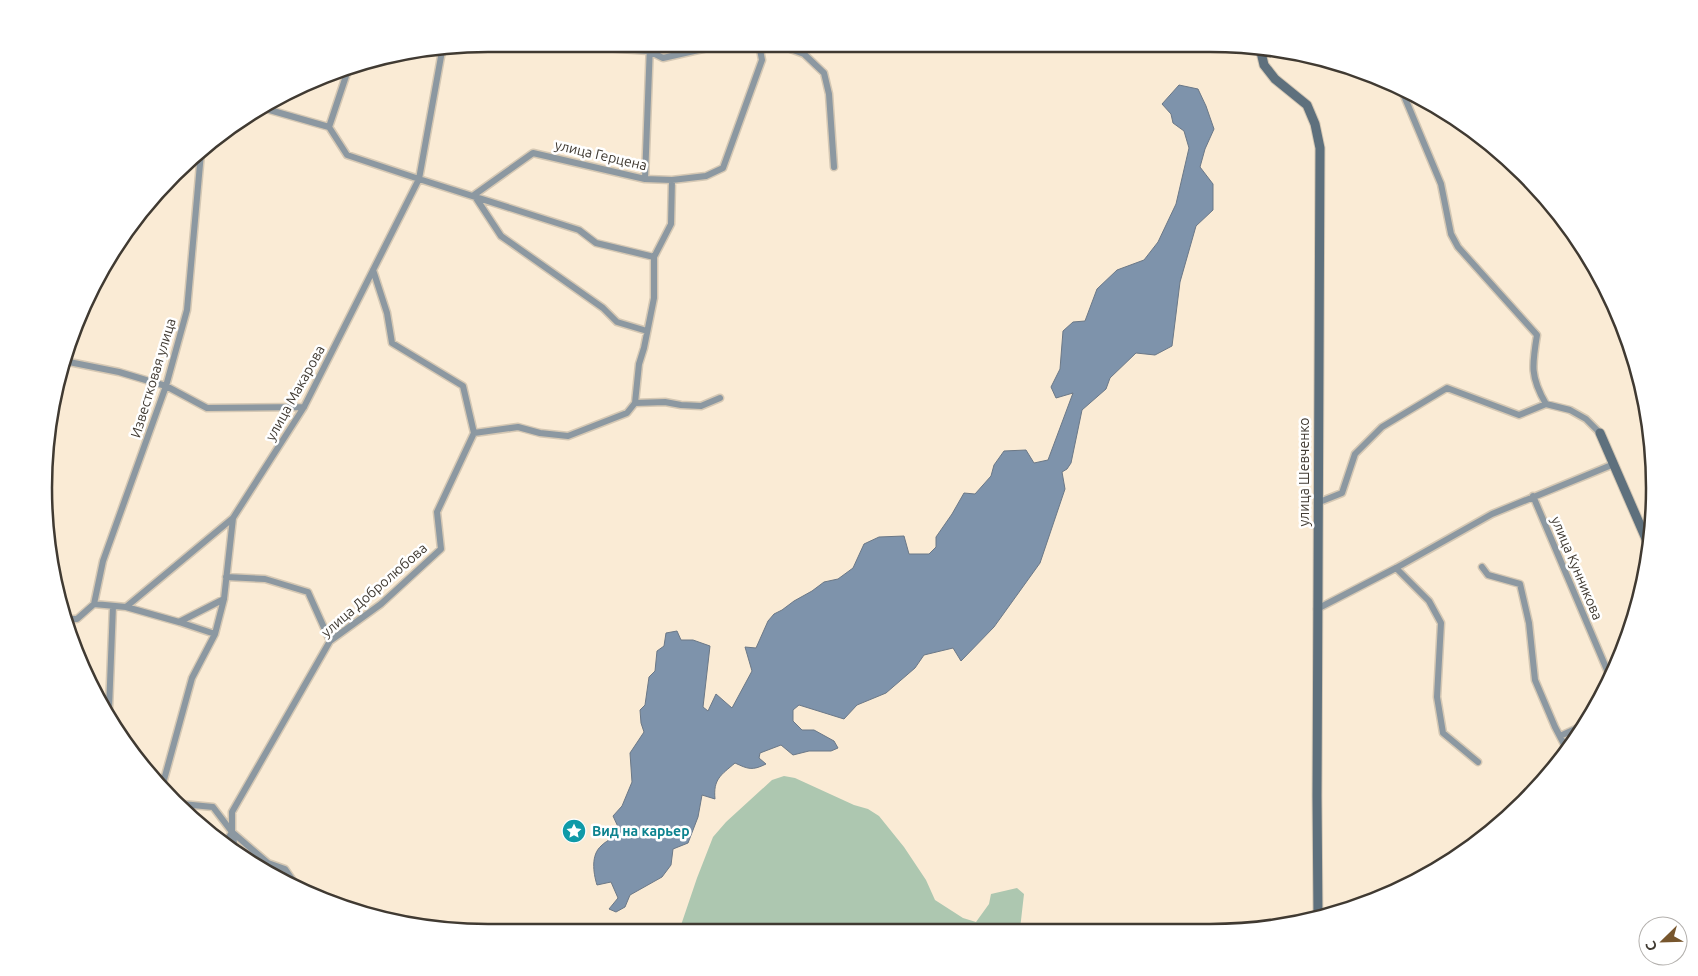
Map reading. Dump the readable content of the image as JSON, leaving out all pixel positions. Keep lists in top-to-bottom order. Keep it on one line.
{"streets":{"street":["улица Герцена","Известковая улица","улица Макарова","улица Шевченко","улица Кунникова","улица Добролюбова"]},"places":{"place":["Вид на карьер"]},"north":"bottom left"}
